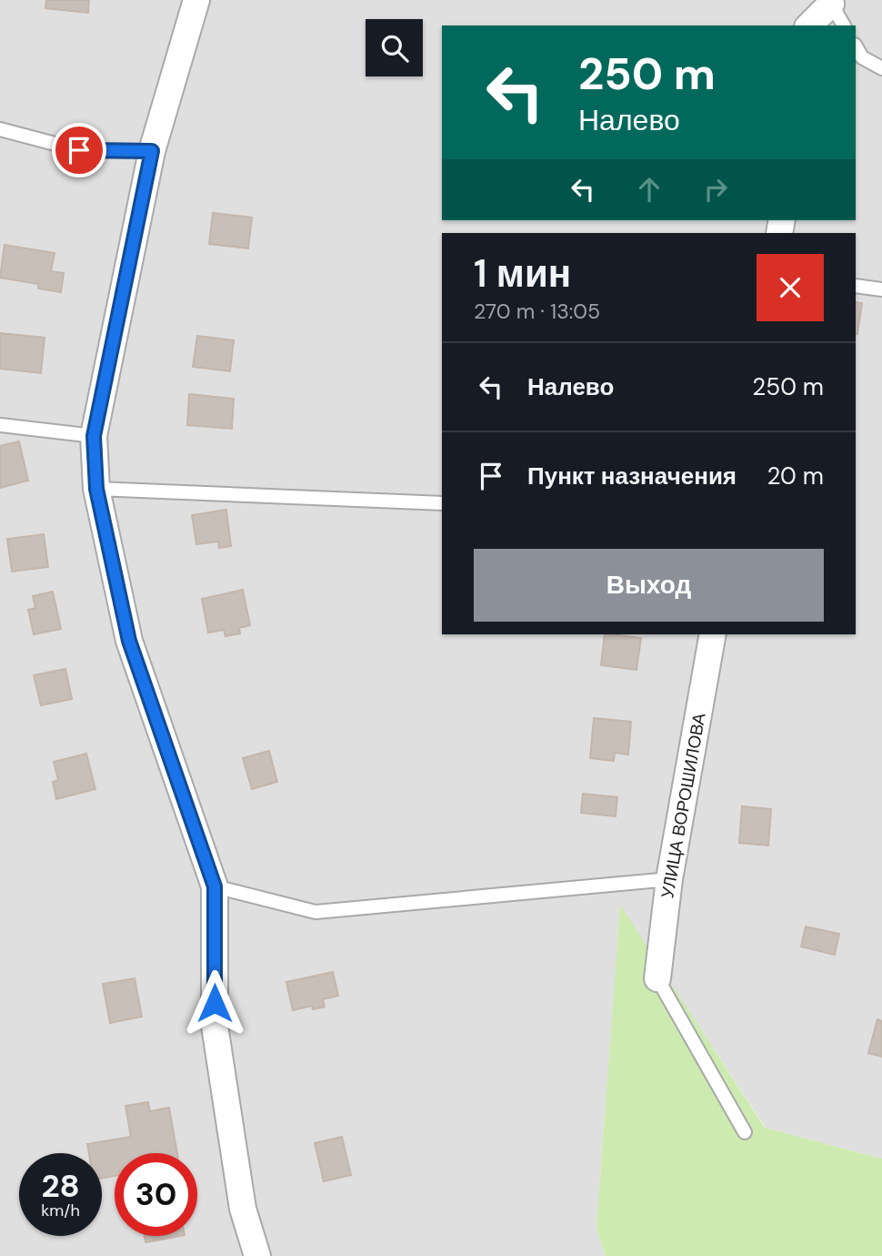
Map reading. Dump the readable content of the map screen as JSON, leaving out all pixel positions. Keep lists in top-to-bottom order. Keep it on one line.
{"streets":{"street":["УЛИЦА ВОРОШИЛОВА"]},"page":{"turn":["250 m","Налево"],"heading":["1 мин","270 m · 13:05"],"list":[{"name":"Налево","value":"250 m"},{"name":"Пункт назначения","value":"20 m"}],"buttons":"Выход","speed":"28 km/h","limit":"30"}}
